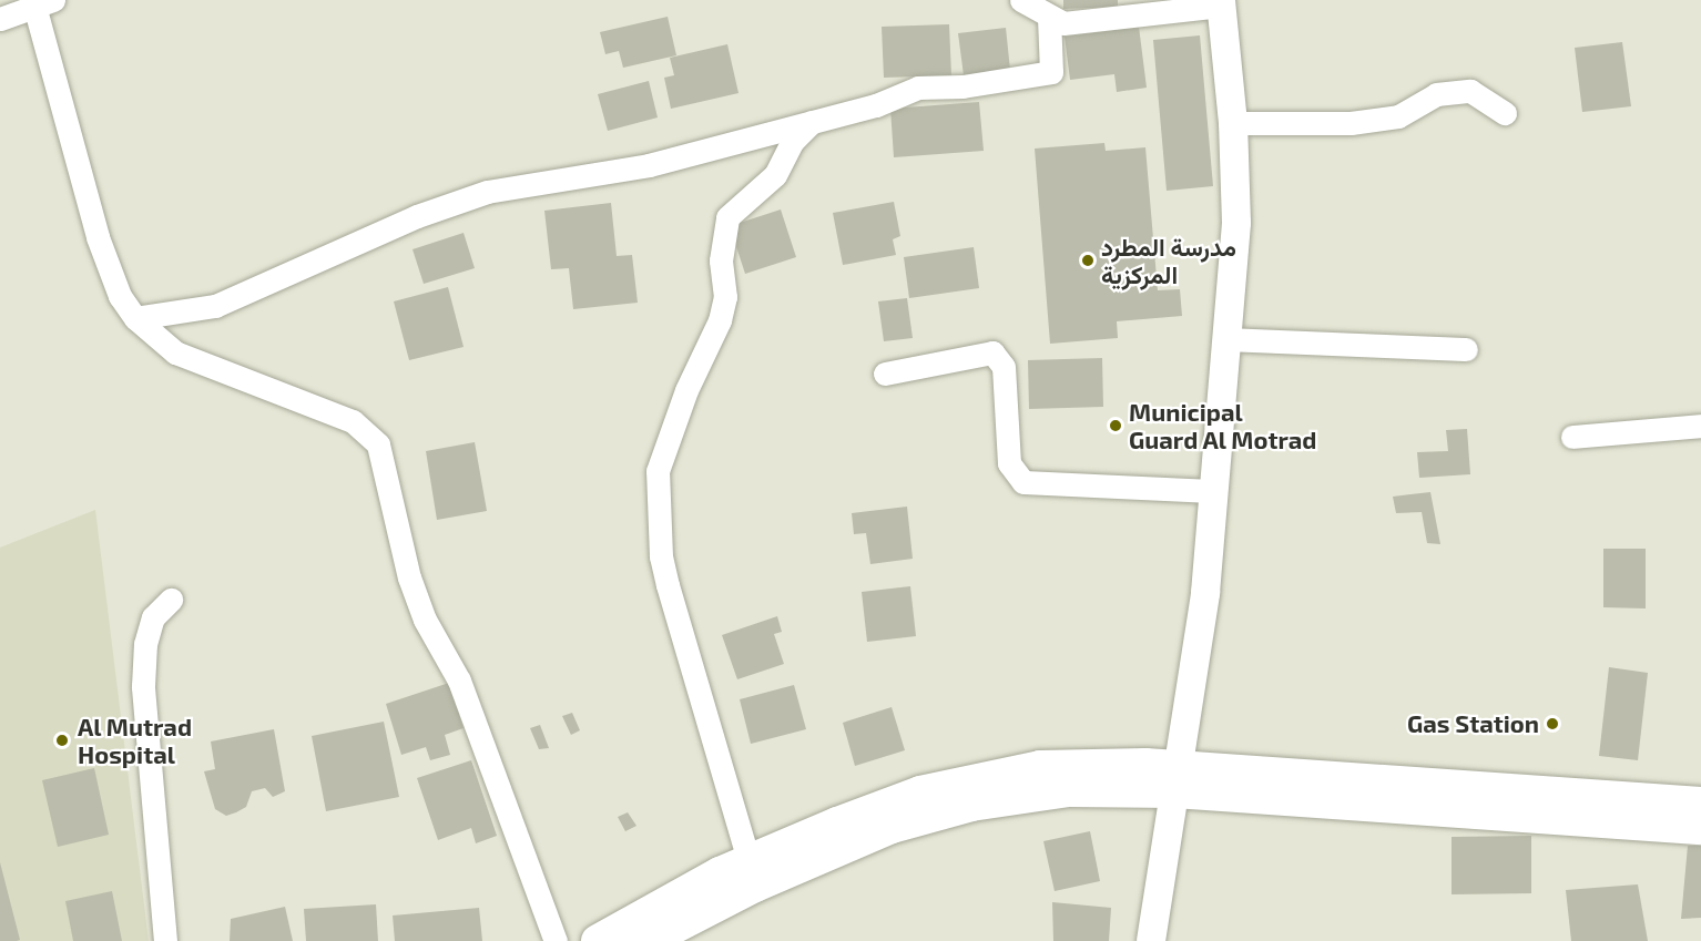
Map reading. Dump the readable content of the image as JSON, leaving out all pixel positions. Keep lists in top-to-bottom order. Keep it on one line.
{"places":["مدرسة المطرد المركزية","Municipal Guard Al Motrad","Gas Station","Al Mutrad Hospital"]}
